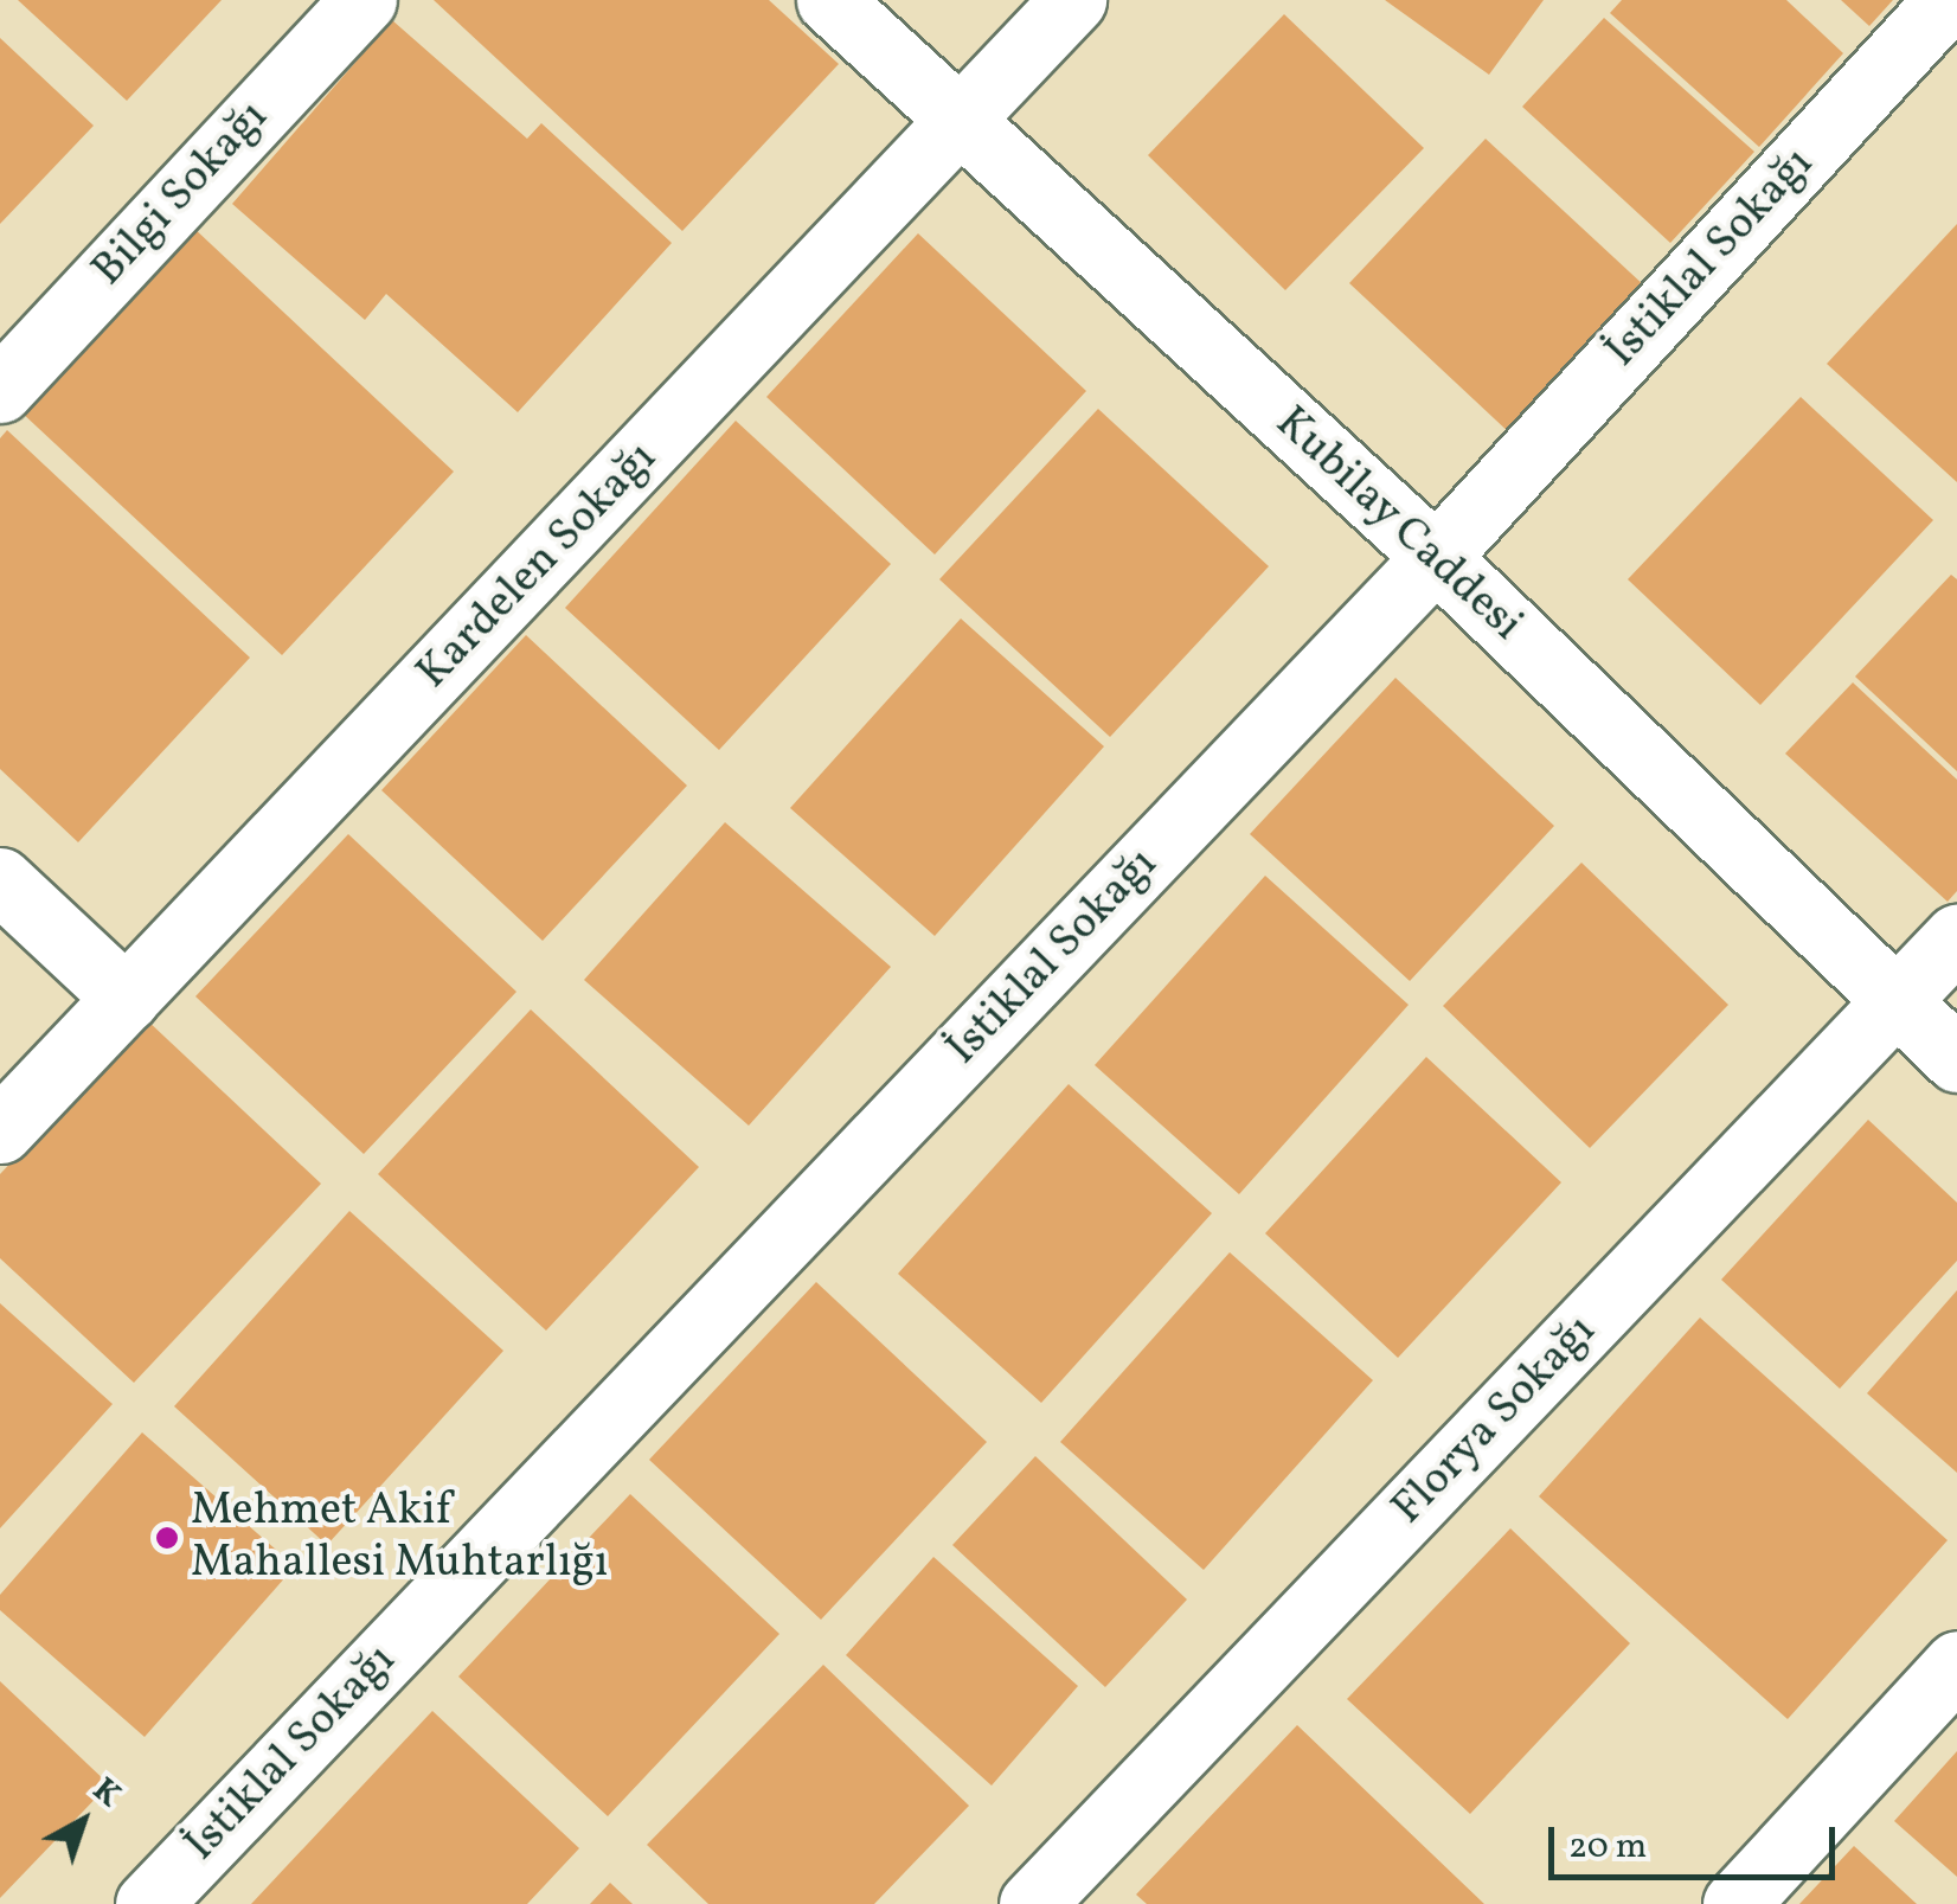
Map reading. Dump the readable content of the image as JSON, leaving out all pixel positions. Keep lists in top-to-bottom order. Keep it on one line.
{"streets":{"street":["Bilgi Sokağı","İstiklal Sokağı","Kubilay Caddesi","Kardelen Sokağı","Florya Sokağı"]},"crossings":[["İstiklal Sokağı","Kubilay Caddesi"],["Kubilay Caddesi","Kardelen Sokağı"],["Kubilay Caddesi","Florya Sokağı"]],"places":["Mehmet Akif Mahallesi Muhtarlığı"],"scale_bar":"20 m","north":"top right"}
